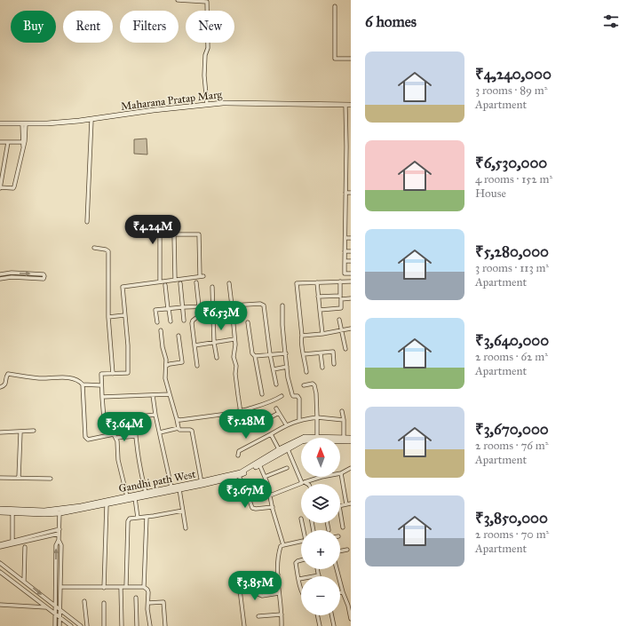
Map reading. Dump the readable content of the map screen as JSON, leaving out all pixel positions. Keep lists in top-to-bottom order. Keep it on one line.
{"streets":{"street":["Maharana Pratap Marg","Gandhi path West"]},"north":"top","page":{"heading":"6 homes","chip":["Buy","Rent","Filters","New"],"list":[{"name":"₹4,240,000","note":"3 rooms · 89 m² · Apartment"},{"name":"₹6,530,000","note":"4 rooms · 152 m² · House"},{"name":"₹5,280,000","note":"3 rooms · 113 m² · Apartment"},{"name":"₹3,640,000","note":"2 rooms · 62 m² · Apartment"},{"name":"₹3,670,000","note":"2 rooms · 76 m² · Apartment"},{"name":"₹3,850,000","note":"2 rooms · 70 m² · Apartment"}],"price":["₹4.24M","₹6.53M","₹5.28M","₹3.64M","₹3.67M","₹3.85M"],"map_buttons":["+","−"]}}
